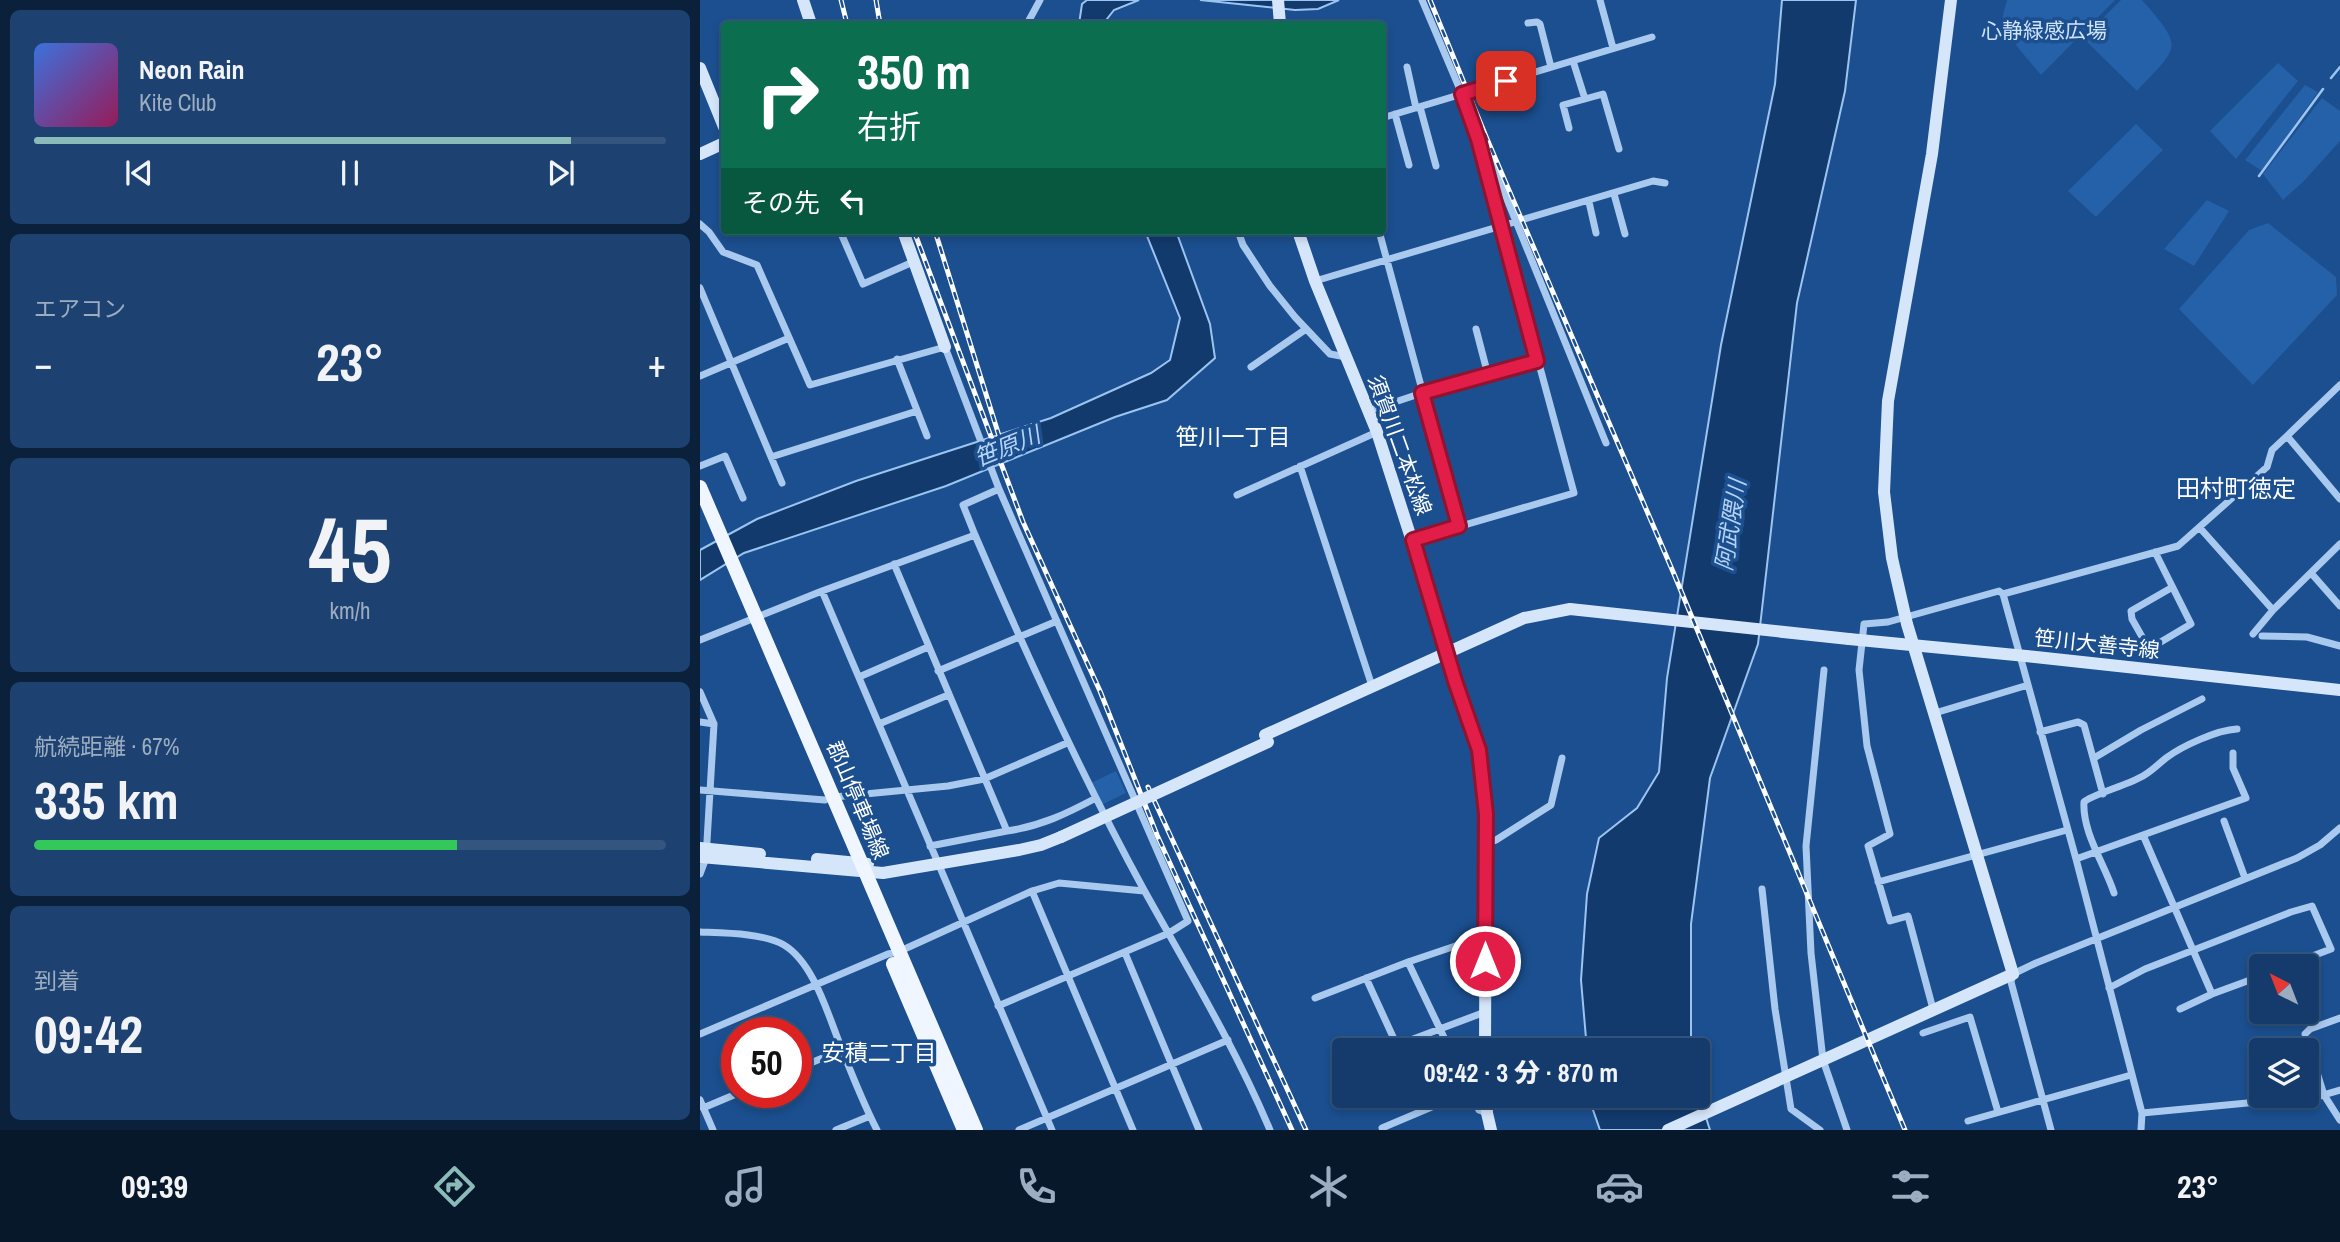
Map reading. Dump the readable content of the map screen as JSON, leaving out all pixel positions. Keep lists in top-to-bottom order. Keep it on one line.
{"streets":{"main road":["郡山停車場線"],"street":["須賀川二本松線","笹川大善寺線"]},"crossings":[["須賀川二本松線","笹川大善寺線"]],"districts":["笹川一丁目","田村町徳定","安積二丁目"],"water":["笹原川","阿武隈川"],"parks":["心静緑感広場"],"north":"top left","page":{"turn":["350 m","右折"],"song":["Neon Rain","Kite Club"],"then":"その先","tile":["エアコン",["45","km/h"],["航続距離 · 67%","335 km"],["到着","09:42"]],"heat":["−","23°","+"],"limit":"50","trip":"09:42 · 3 分 · 870 m","tabs":["09:39","23°"]}}
